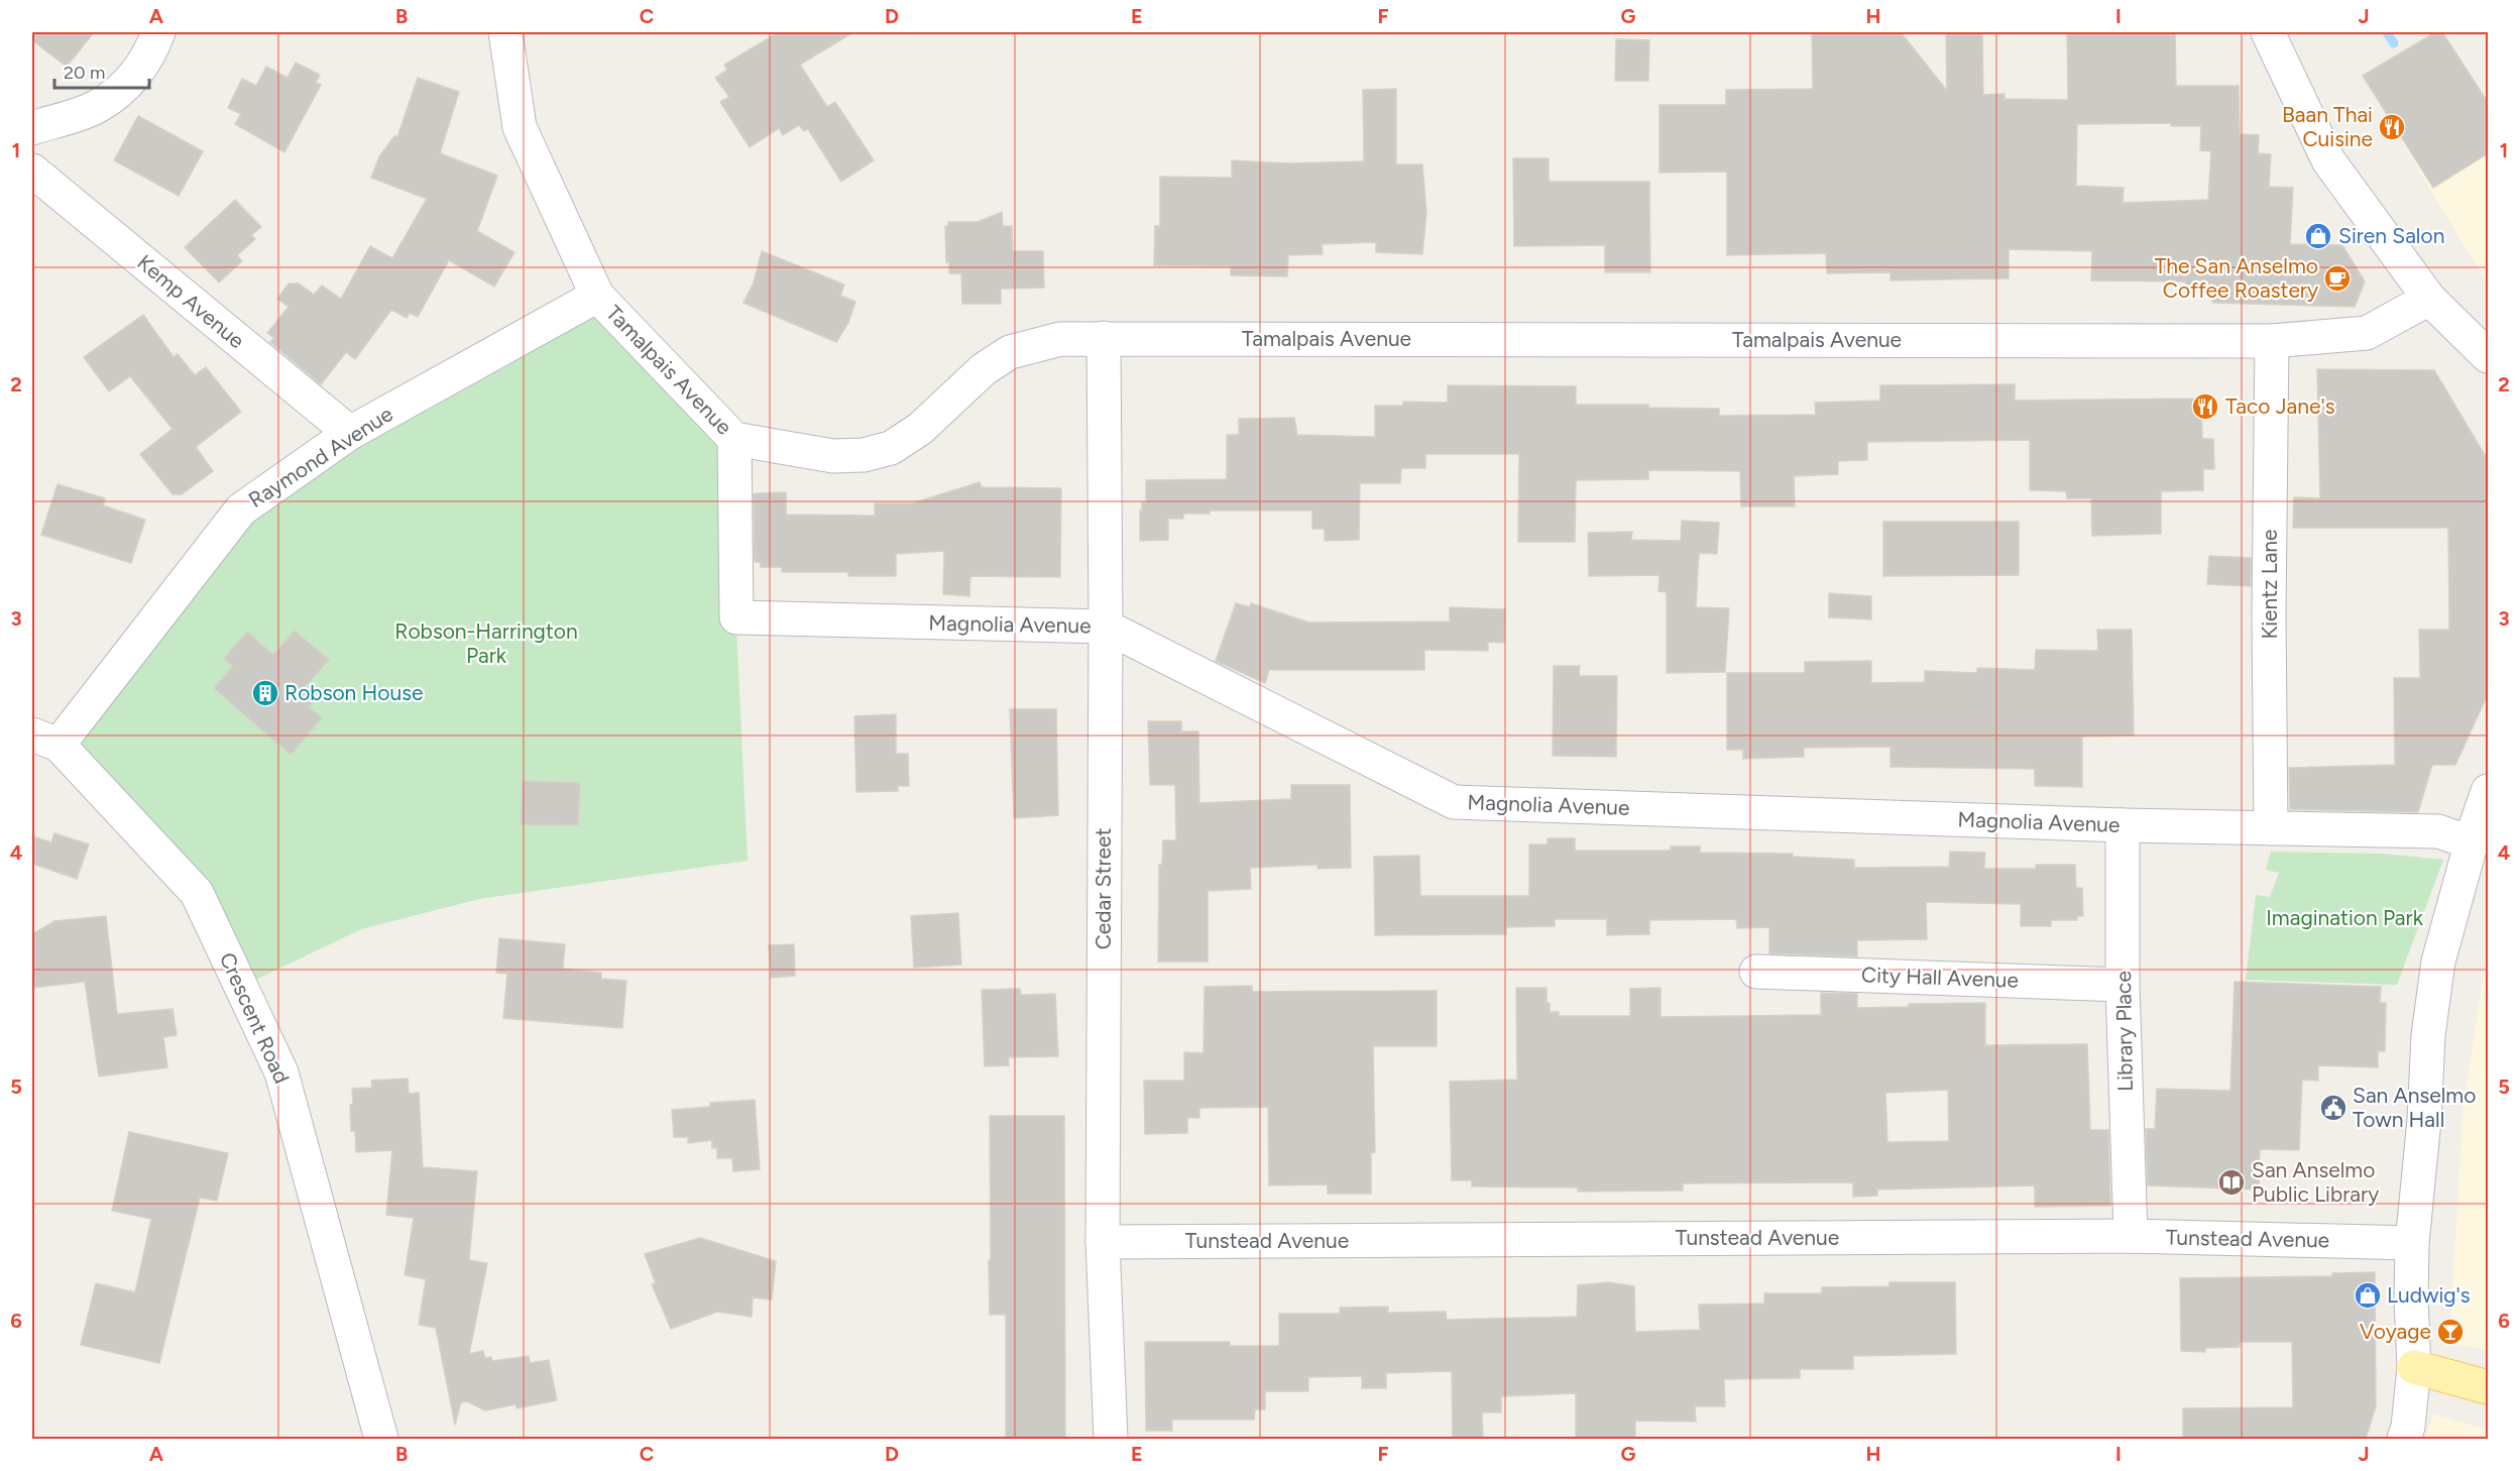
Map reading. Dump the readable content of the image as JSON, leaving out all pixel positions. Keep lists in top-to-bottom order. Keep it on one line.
{"streets":{"street":["Kemp Avenue","Tamalpais Avenue","Raymond Avenue","Kientz Lane","Magnolia Avenue","Cedar Street","City Hall Avenue","Crescent Road","Library Place","Tunstead Avenue"]},"crossings":[["Kemp Avenue","Raymond Avenue"],["Tamalpais Avenue","Raymond Avenue"],["Tamalpais Avenue","Kientz Lane"],["Tamalpais Avenue","Magnolia Avenue"],["Tamalpais Avenue","Cedar Street"],["Raymond Avenue","Crescent Road"],["Kientz Lane","Magnolia Avenue"],["Magnolia Avenue","Cedar Street"],["Magnolia Avenue","Library Place"],["Cedar Street","Tunstead Avenue"],["City Hall Avenue","Library Place"],["Library Place","Tunstead Avenue"]],"parks":["Robson-Harrington Park","Imagination Park"],"places":{"restaurant":["Baan Thai Cuisine","Taco Jane's"],"shop":["Siren Salon","Ludwig's"],"cafe":["The San Anselmo Coffee Roastery"],"building":["Robson House"],"public building":["San Anselmo Town Hall"],"library":["San Anselmo Public Library"],"bar":["Voyage"]},"scale_bar":"20 m","grid":{"columns":["A","B","C","D","E","F","G","H","I","J"],"rows":["1","2","3","4","5","6"]}}
